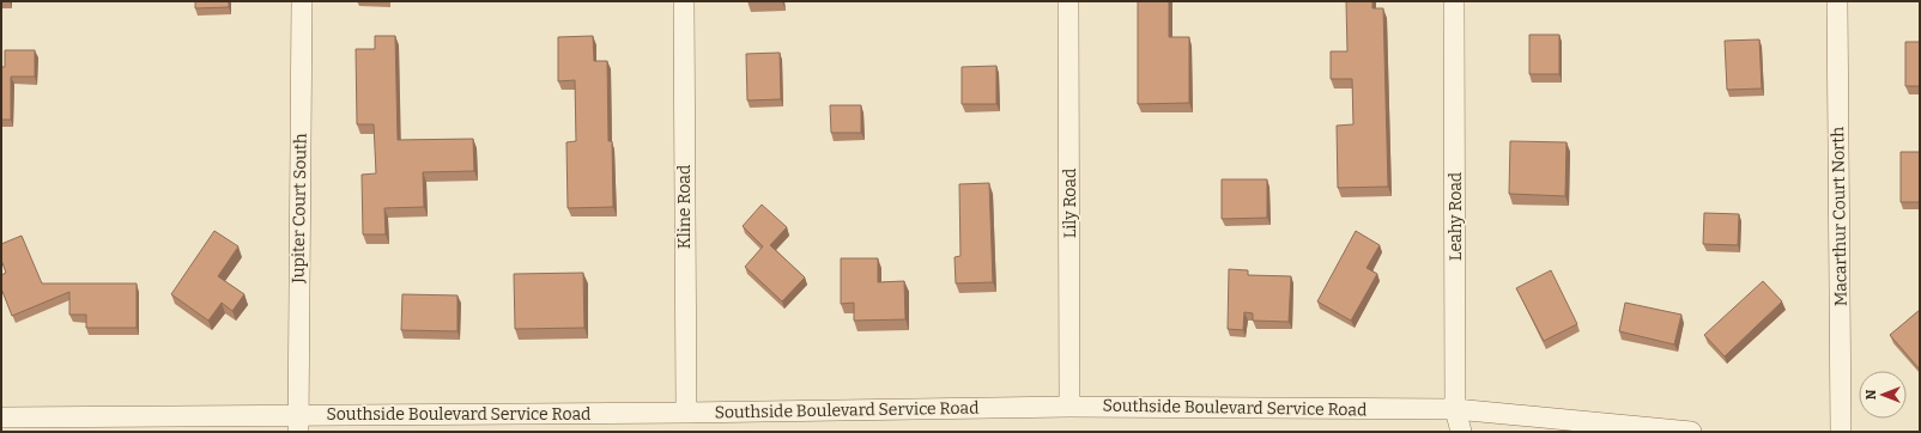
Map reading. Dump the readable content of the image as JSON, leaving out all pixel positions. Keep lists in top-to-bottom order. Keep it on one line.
{"streets":{"street":["Lily Road","Kline Road","Jupiter Court South","Leahy Road","Macarthur Court North","Southside Boulevard Service Road"]},"crossings":[["Lily Road","Southside Boulevard Service Road"],["Kline Road","Southside Boulevard Service Road"],["Jupiter Court South","Southside Boulevard Service Road"],["Leahy Road","Southside Boulevard Service Road"]],"north":"left"}
